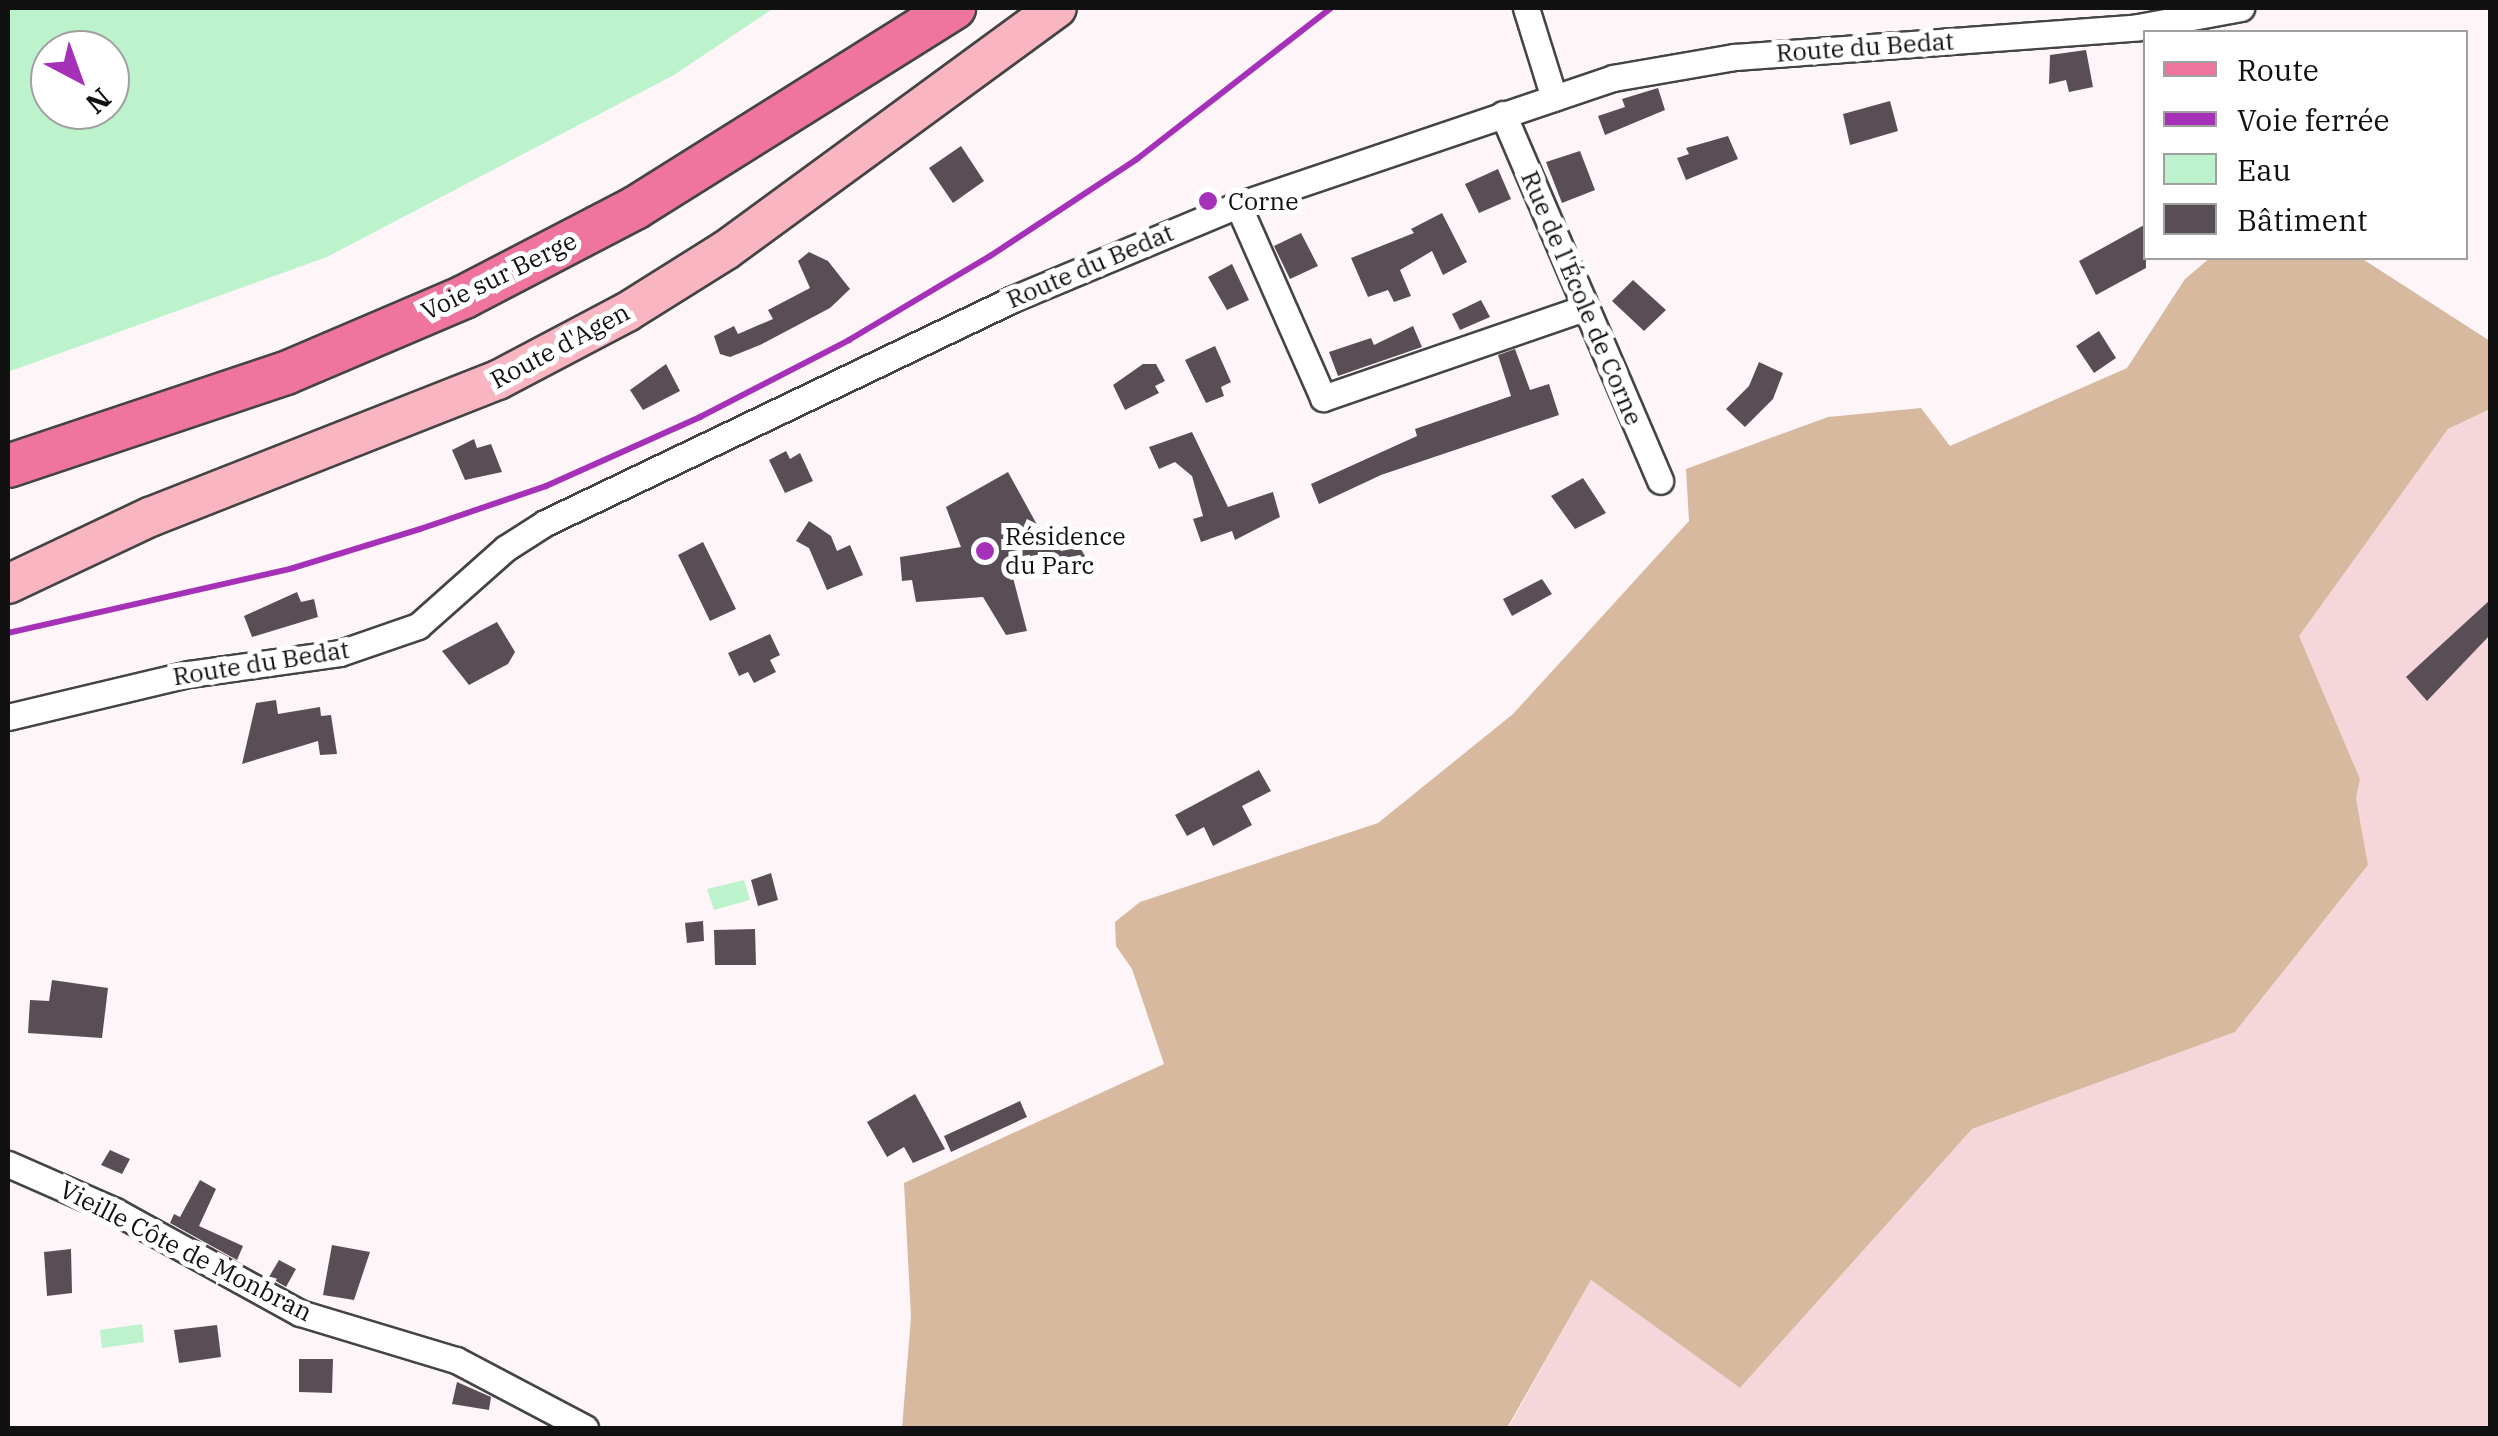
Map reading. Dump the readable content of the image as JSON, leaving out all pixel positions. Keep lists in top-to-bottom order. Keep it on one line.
{"streets":{"main road":["Voie sur Berge","Route d'Agen"],"street":["Route du Bedat","Rue de l'École de Corne","Vieille Côte de Monbran"]},"crossings":[["Route du Bedat","Rue de l'École de Corne"]],"places":["Corne","Résidence du Parc"],"legend":["Route","Voie ferrée","Eau","Bâtiment"],"north":"bottom right"}
